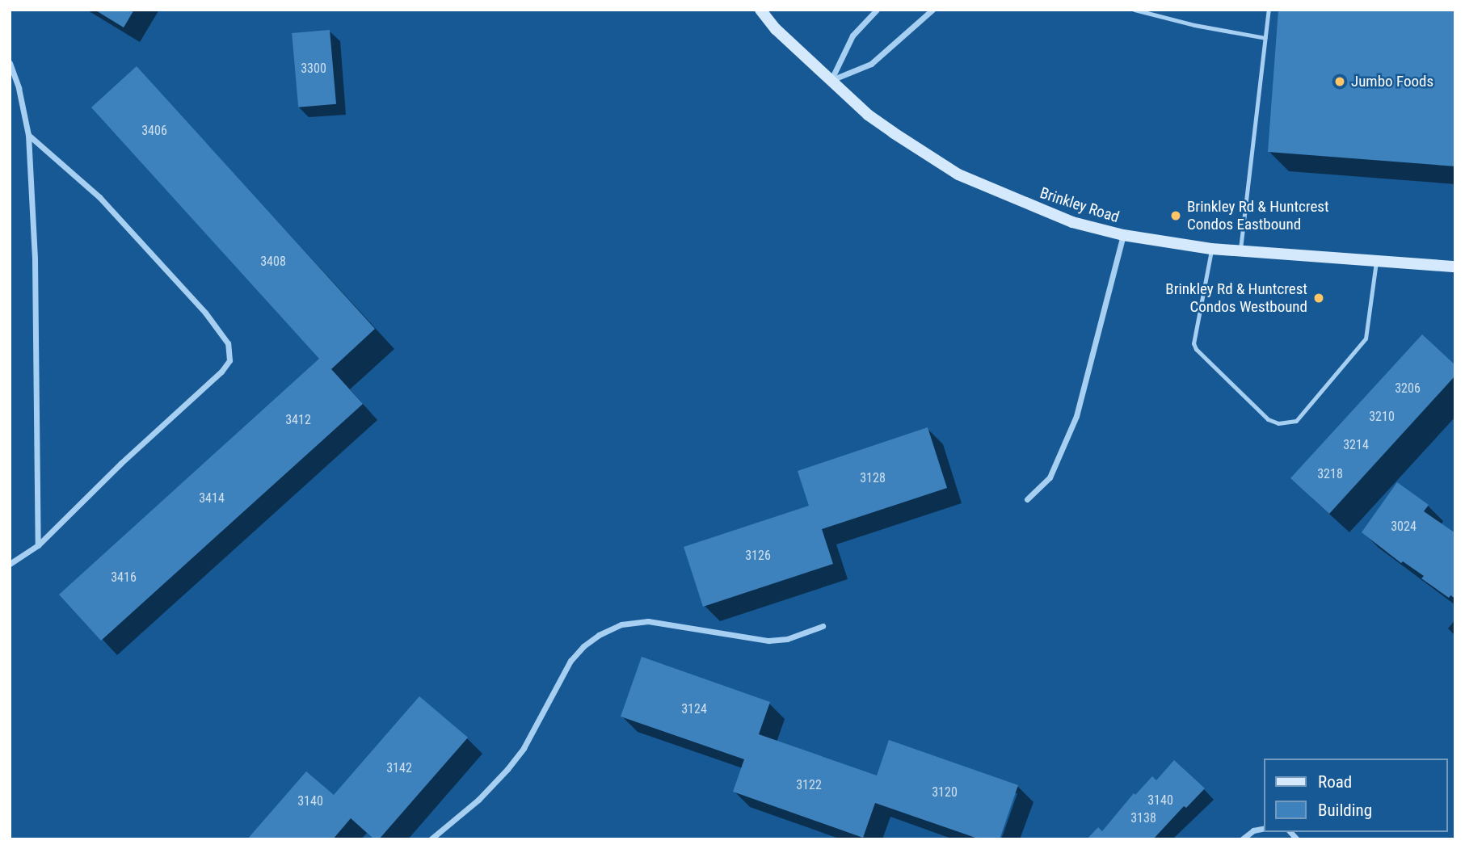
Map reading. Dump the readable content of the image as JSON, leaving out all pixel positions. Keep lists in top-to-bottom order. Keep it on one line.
{"streets":{"main road":["Brinkley Road"]},"places":["Jumbo Foods","Brinkley Rd & Huntcrest Condos Eastbound","Brinkley Rd & Huntcrest Condos Westbound"],"house_numbers":["3300","3406","3408","3206","3210","3412","3214","3218","3128","3414","3024","3126","3416","3124","3142","3122","3120","3140","3140","3138"],"legend":["Road","Building"]}
